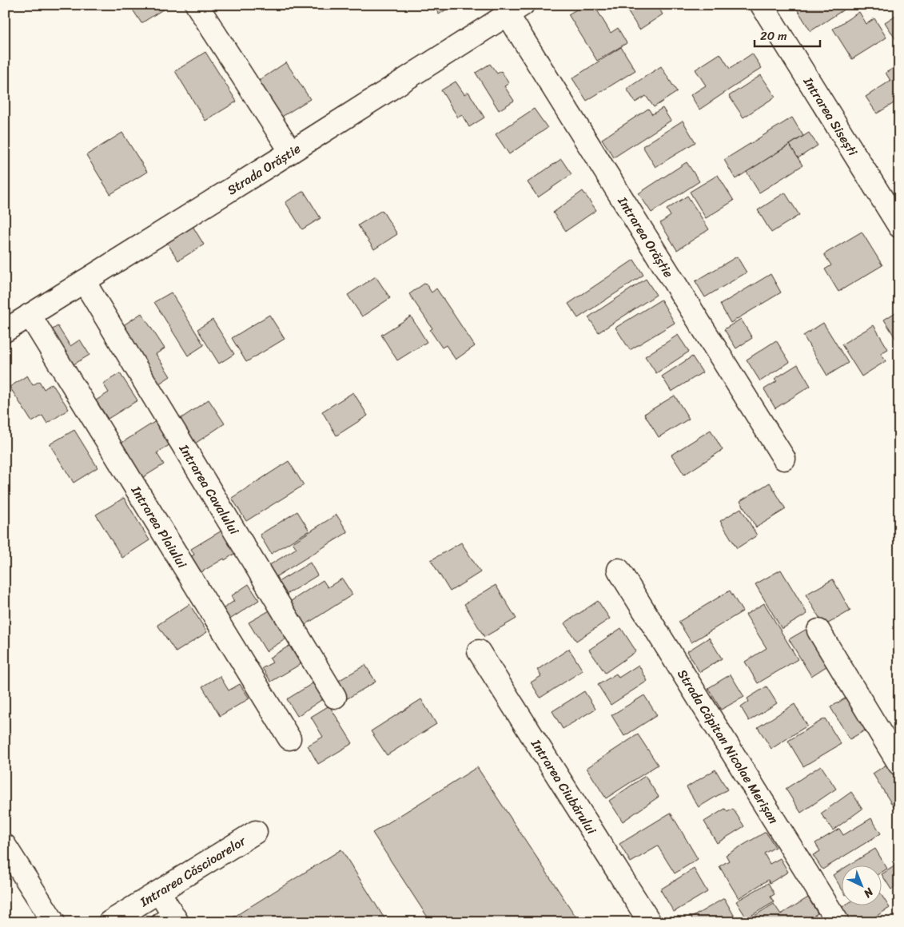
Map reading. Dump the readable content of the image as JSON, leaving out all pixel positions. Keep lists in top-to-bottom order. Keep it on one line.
{"streets":{"street":["Intrarea Sisești","Strada Orăștie","Intrarea Orăștie","Intrarea Cavalului","Intrarea Plaiului","Strada Căpitan Nicolae Merișan","Intrarea Ciubărului","Intrarea Căscioarelor"]},"crossings":[["Strada Orăștie","Intrarea Orăștie"],["Strada Orăștie","Intrarea Cavalului"],["Strada Orăștie","Intrarea Plaiului"]],"scale_bar":"20 m","north":"bottom right"}
